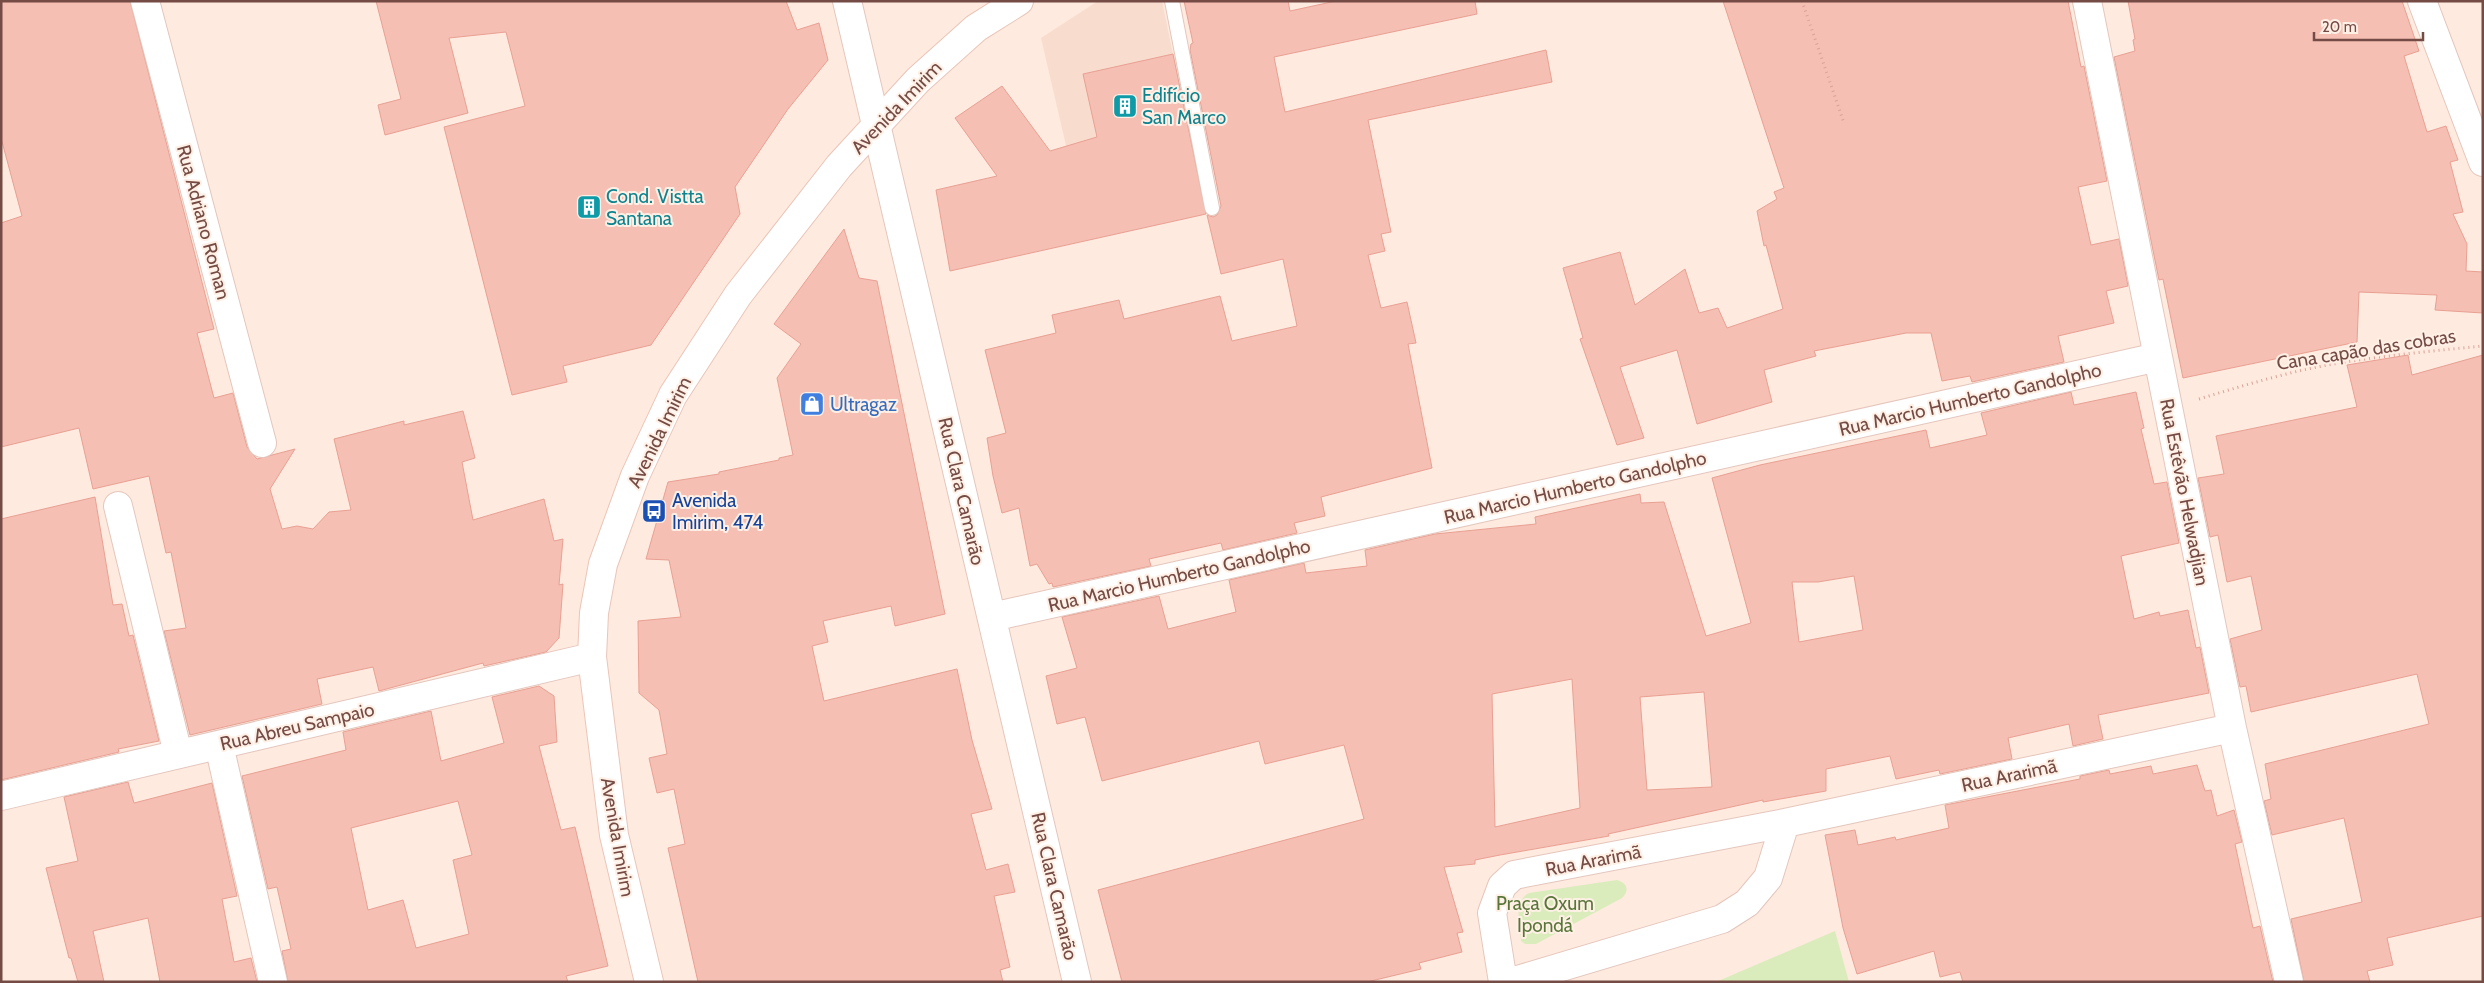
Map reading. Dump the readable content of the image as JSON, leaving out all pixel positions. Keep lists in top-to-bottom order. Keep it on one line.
{"streets":{"street":["Avenida Imirim","Rua Adriano Roman","Rua Marcio Humberto Gandolpho","Rua Clara Camarão","Rua Estêvão Helwadjian","Rua Abreu Sampaio","Rua Ararimã"],"path":["Cana capão das cobras"]},"crossings":[["Avenida Imirim","Rua Clara Camarão"],["Avenida Imirim","Rua Abreu Sampaio"],["Cana capão das cobras","Rua Estêvão Helwadjian"],["Rua Marcio Humberto Gandolpho","Rua Clara Camarão"],["Rua Marcio Humberto Gandolpho","Rua Estêvão Helwadjian"],["Rua Estêvão Helwadjian","Rua Ararimã"]],"parks":["Praça Oxum Ipondá"],"places":{"building":["Edifício San Marco","Cond. Vistta Santana"],"shop":["Ultragaz"],"bus stop":["Avenida Imirim, 474"]},"scale_bar":"20 m"}
